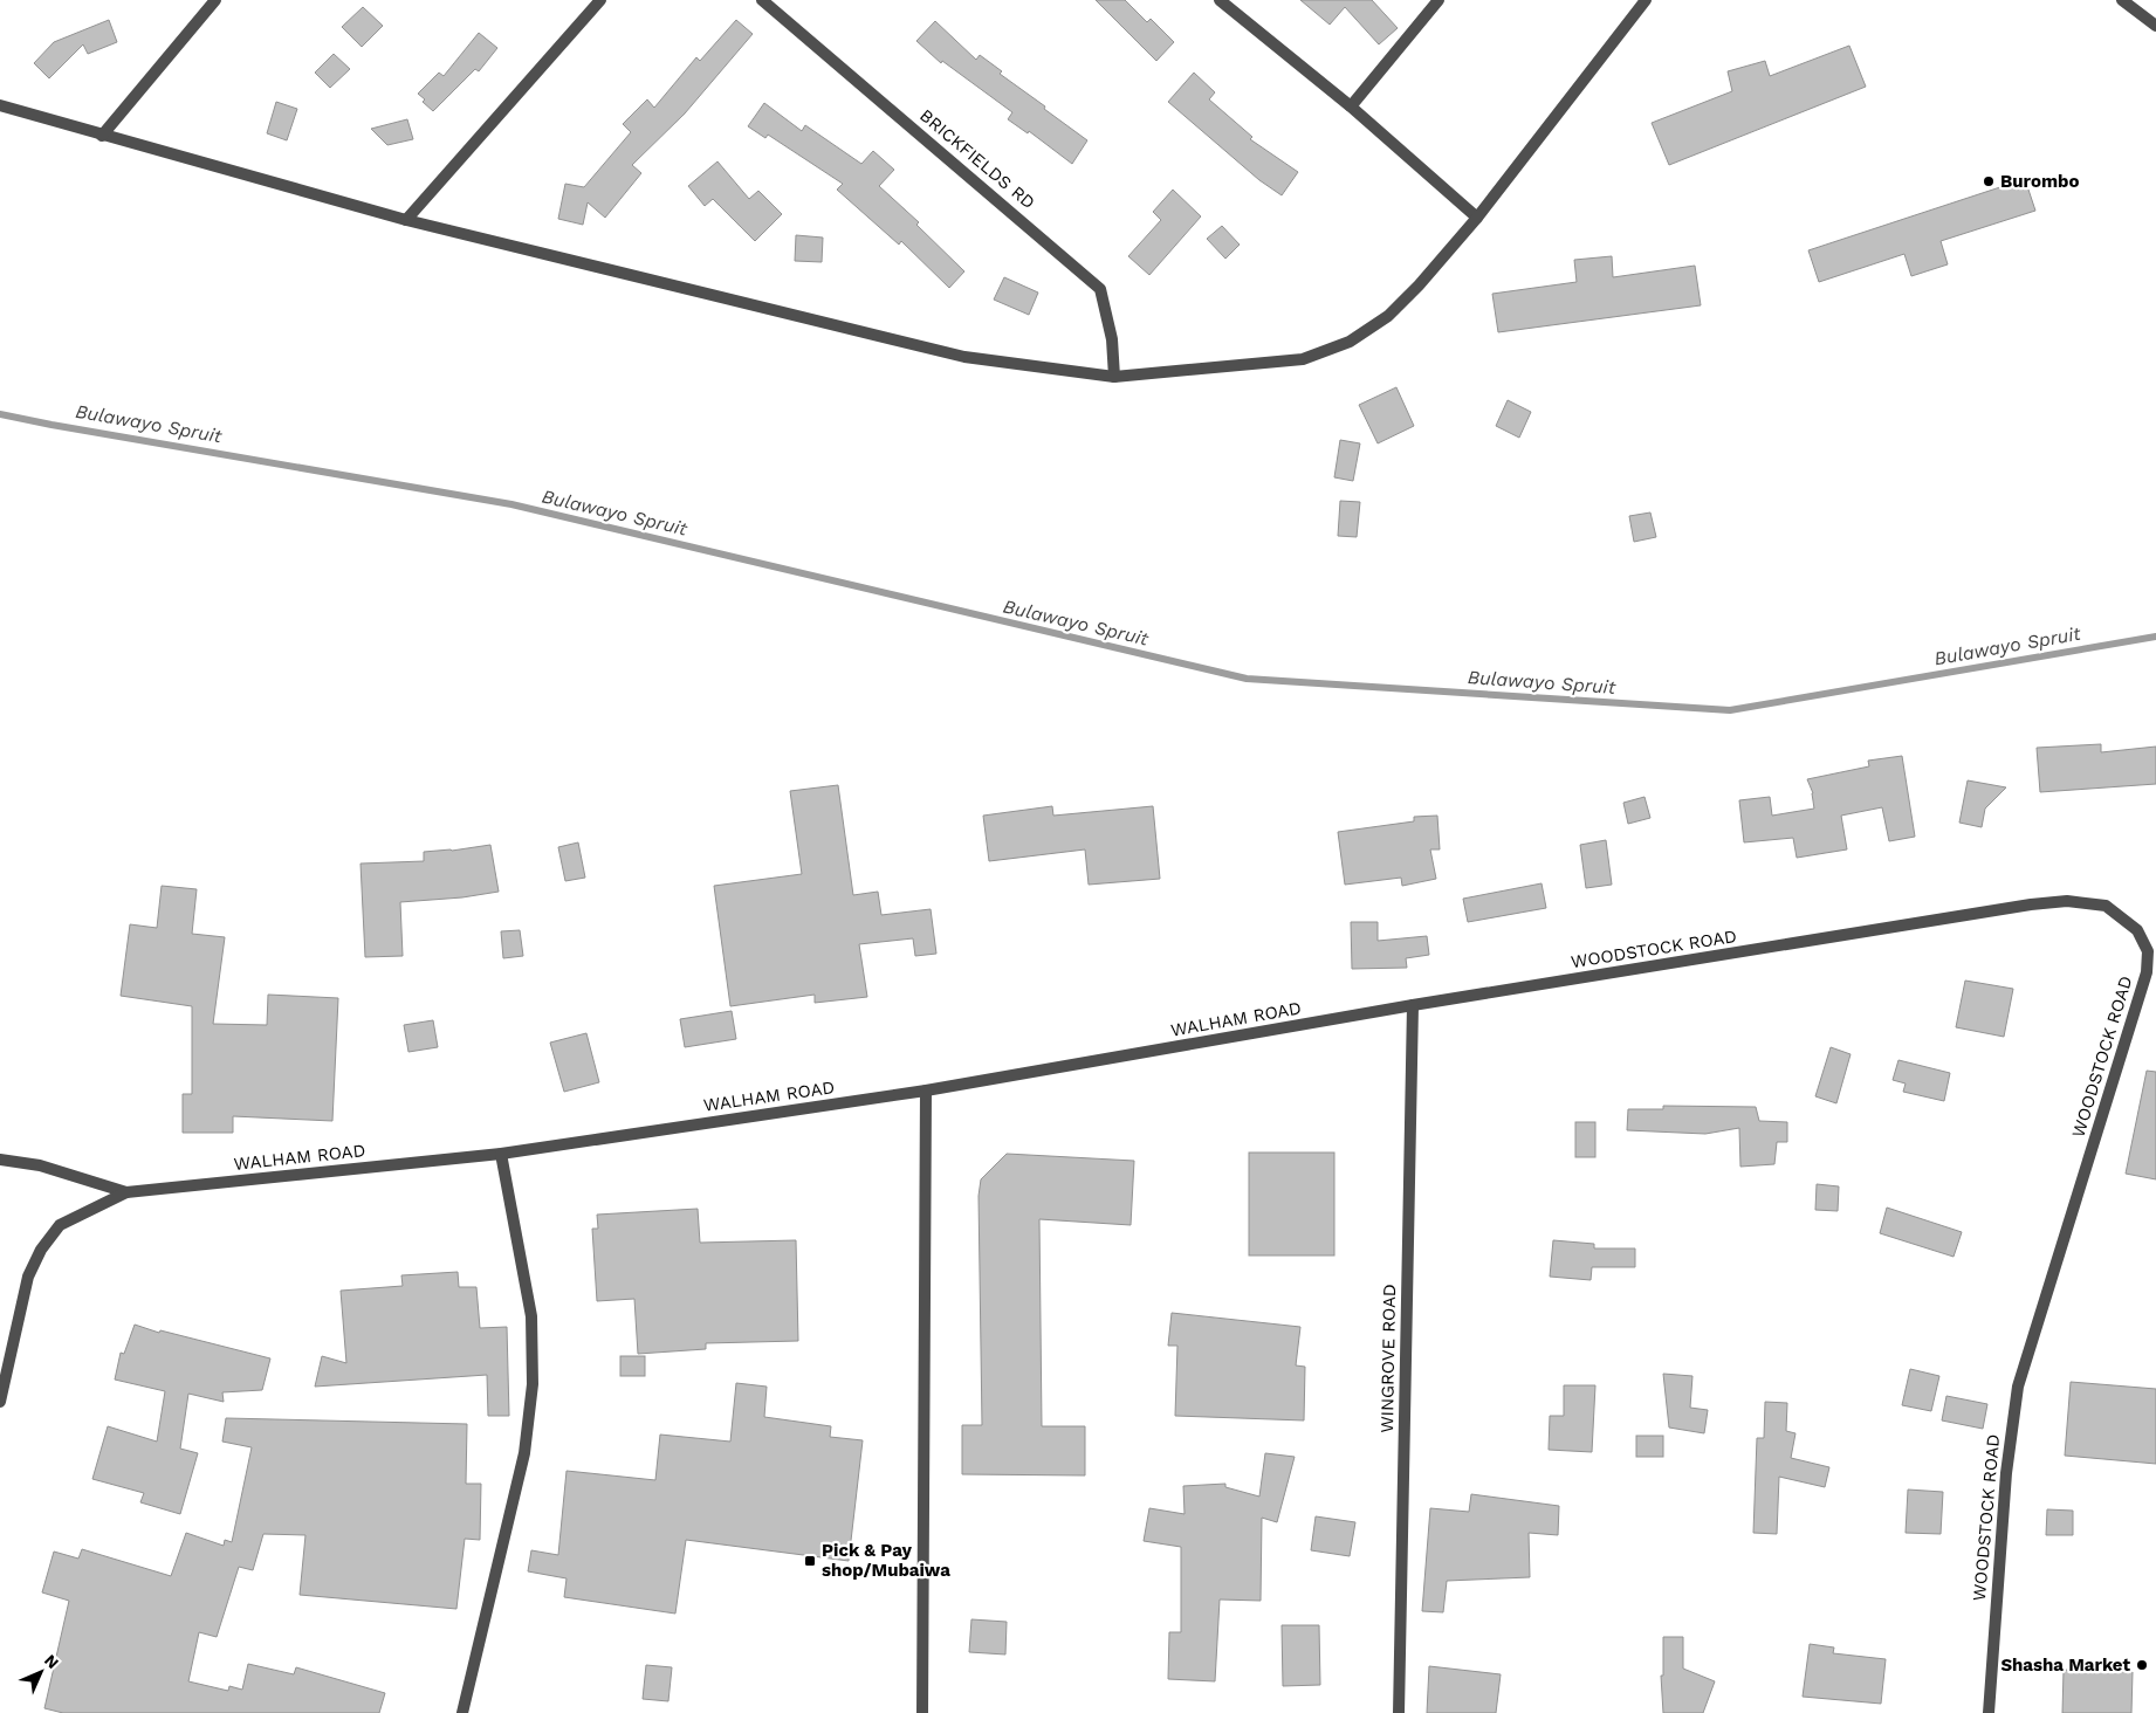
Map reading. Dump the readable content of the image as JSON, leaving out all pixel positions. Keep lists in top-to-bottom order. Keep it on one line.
{"streets":{"street":["BRICKFIELDS RD","WOODSTOCK ROAD","WALHAM ROAD","WINGROVE ROAD"]},"crossings":[["WOODSTOCK ROAD","WALHAM ROAD"],["WOODSTOCK ROAD","WINGROVE ROAD"],["WALHAM ROAD","WINGROVE ROAD"]],"water":["Bulawayo Spruit"],"places":{"other":["Burombo","Shasha Market"],"transit":["Pick & Pay shop/Mubaiwa"]},"north":"top right"}
